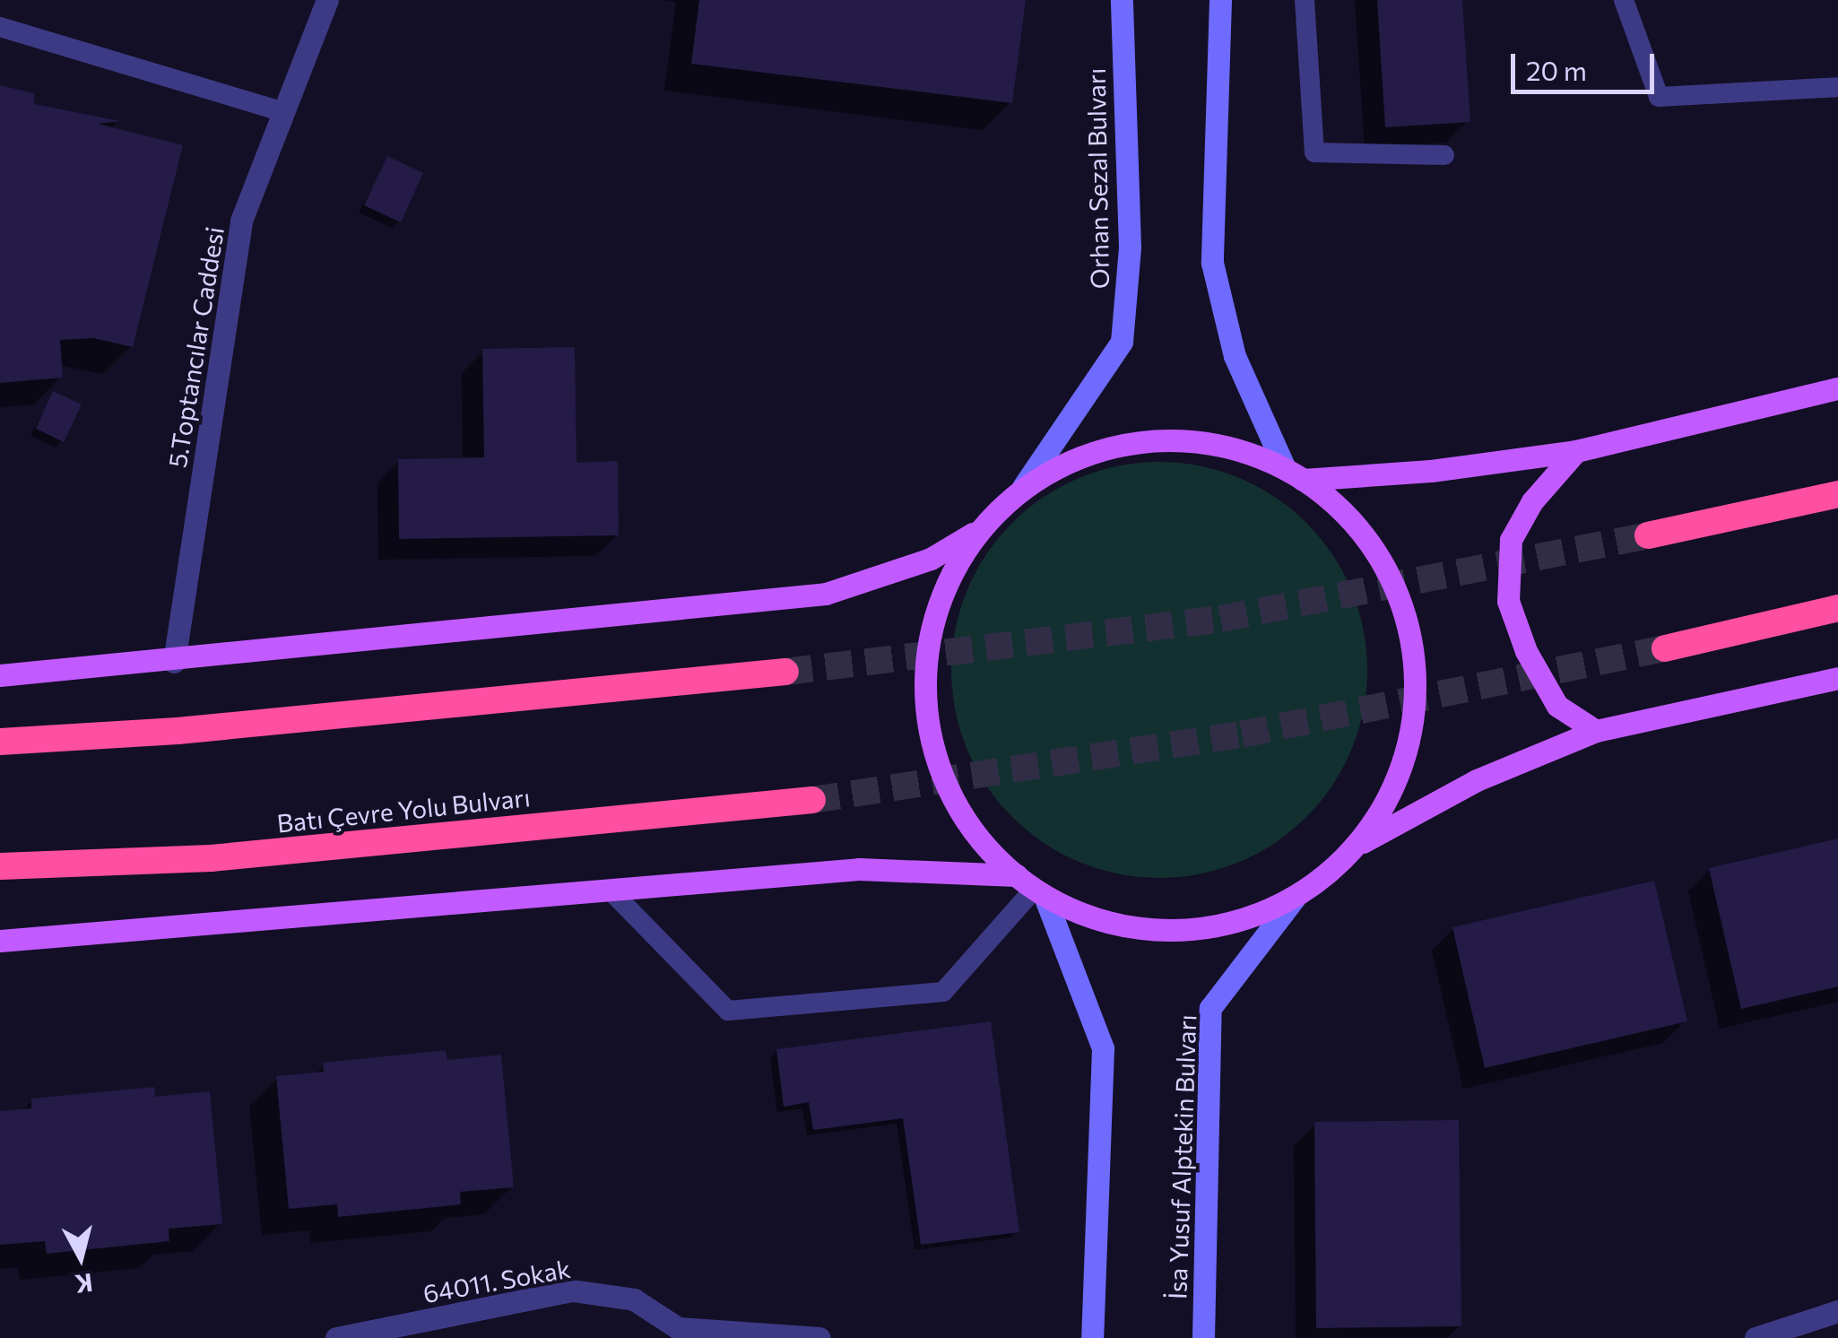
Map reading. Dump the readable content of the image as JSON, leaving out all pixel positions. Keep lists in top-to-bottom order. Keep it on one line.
{"streets":{"highway":["Batı Çevre Yolu Bulvarı"],"street":["Orhan Sezal Bulvarı","5.Toptancılar Caddesi","İsa Yusuf Alptekin Bulvarı","64011. Sokak"]},"scale_bar":"20 m","north":"bottom"}
